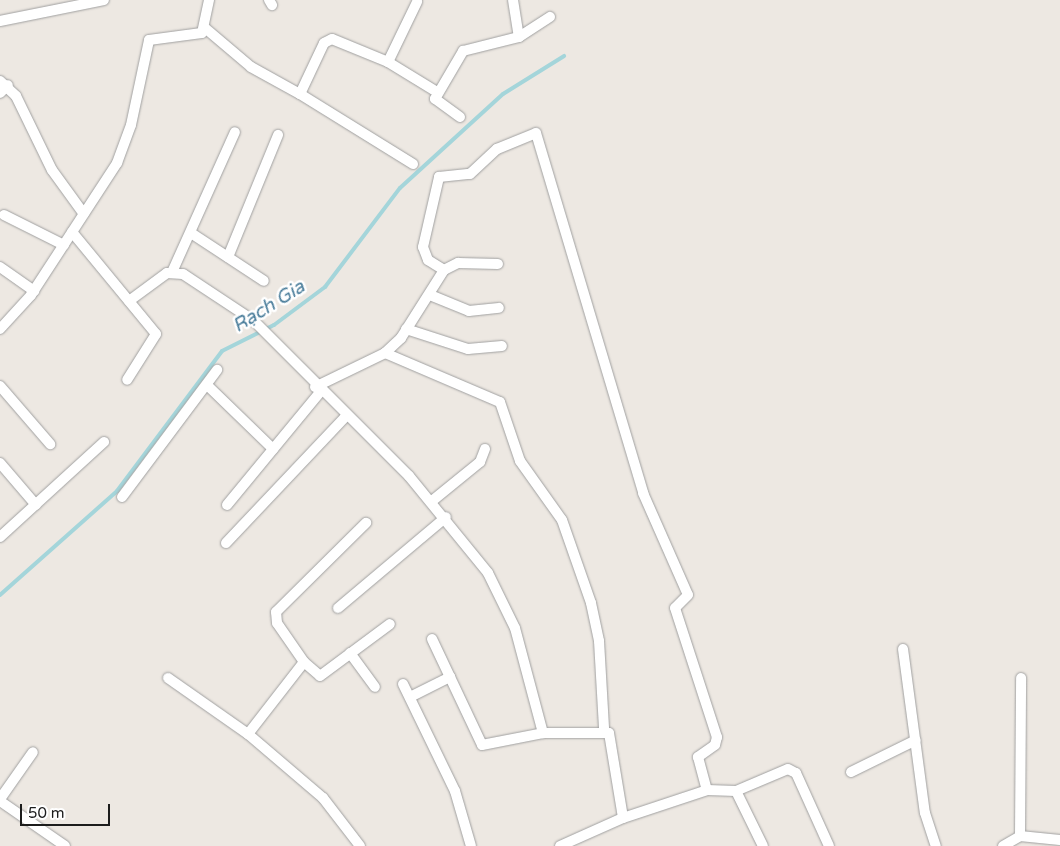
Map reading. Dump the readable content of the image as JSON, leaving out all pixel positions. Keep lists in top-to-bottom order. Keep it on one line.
{"water":["Rạch Gia"],"scale_bar":"50 m"}
